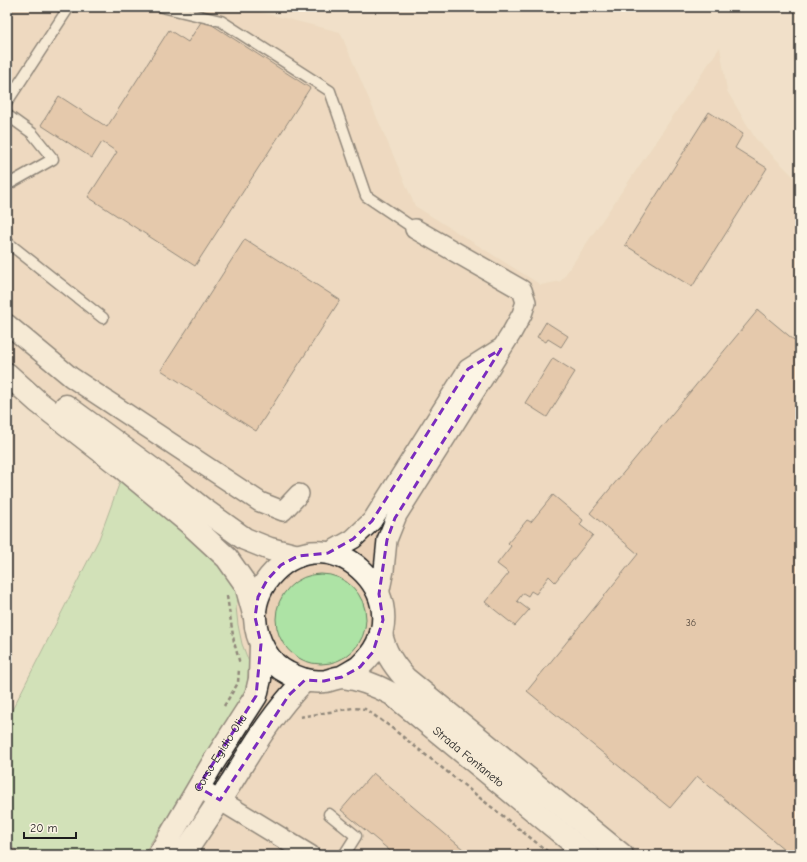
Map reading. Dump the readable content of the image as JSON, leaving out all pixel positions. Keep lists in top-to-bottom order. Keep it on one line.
{"streets":{"street":["Corso Egidio Olia","Strada Fontaneto"]},"crossings":[["Corso Egidio Olia","Strada Fontaneto"]],"house_numbers":["36"],"scale_bar":"20 m"}
